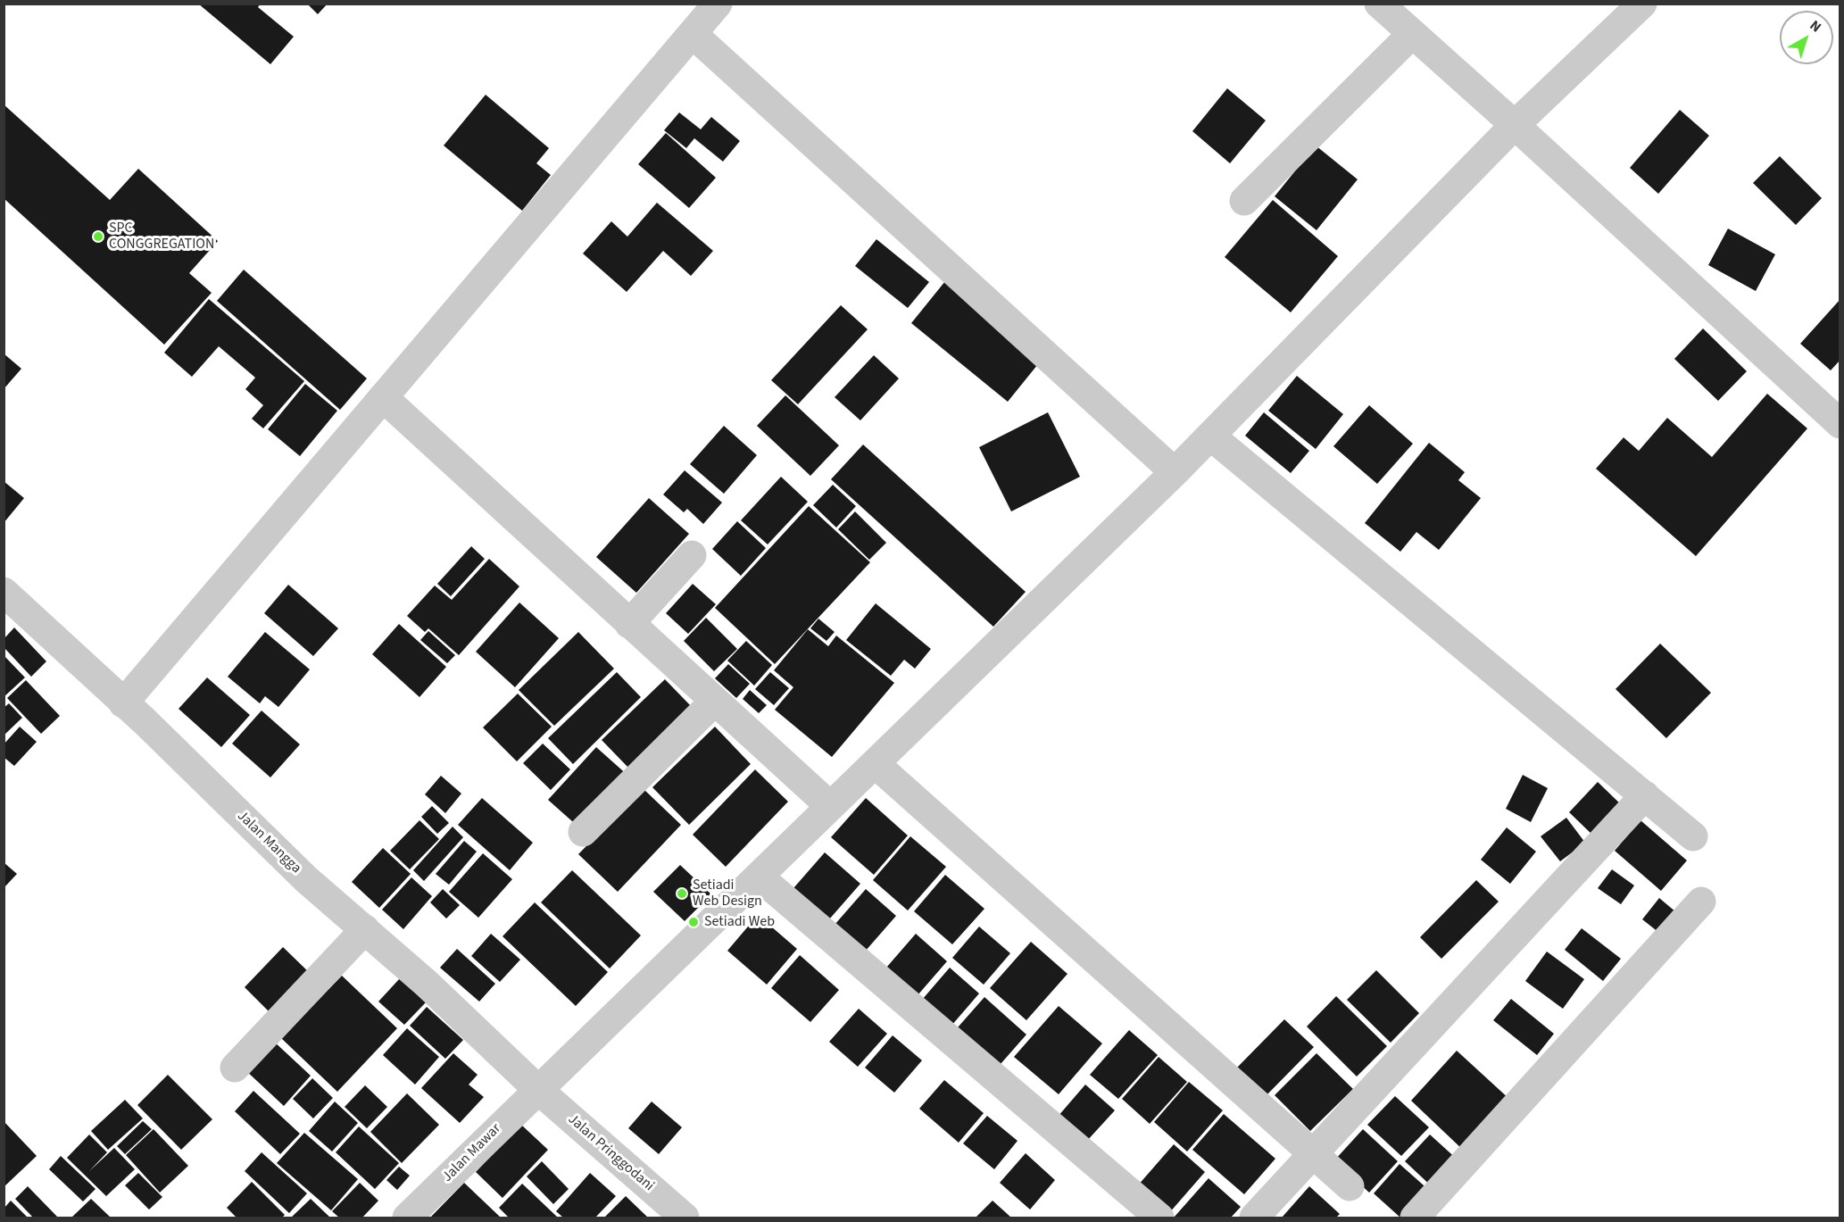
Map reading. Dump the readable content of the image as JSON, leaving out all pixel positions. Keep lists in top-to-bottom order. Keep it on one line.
{"streets":{"street":["Jalan Mangga","Jalan Mawar","Jalan Pringgodani"]},"crossings":[["Jalan Mangga","Jalan Mawar"],["Jalan Mangga","Jalan Pringgodani"],["Jalan Mawar","Jalan Pringgodani"]],"places":["SPC CONGGREGATION","Setiadi Web Design","Setiadi Web"],"north":"top right"}
